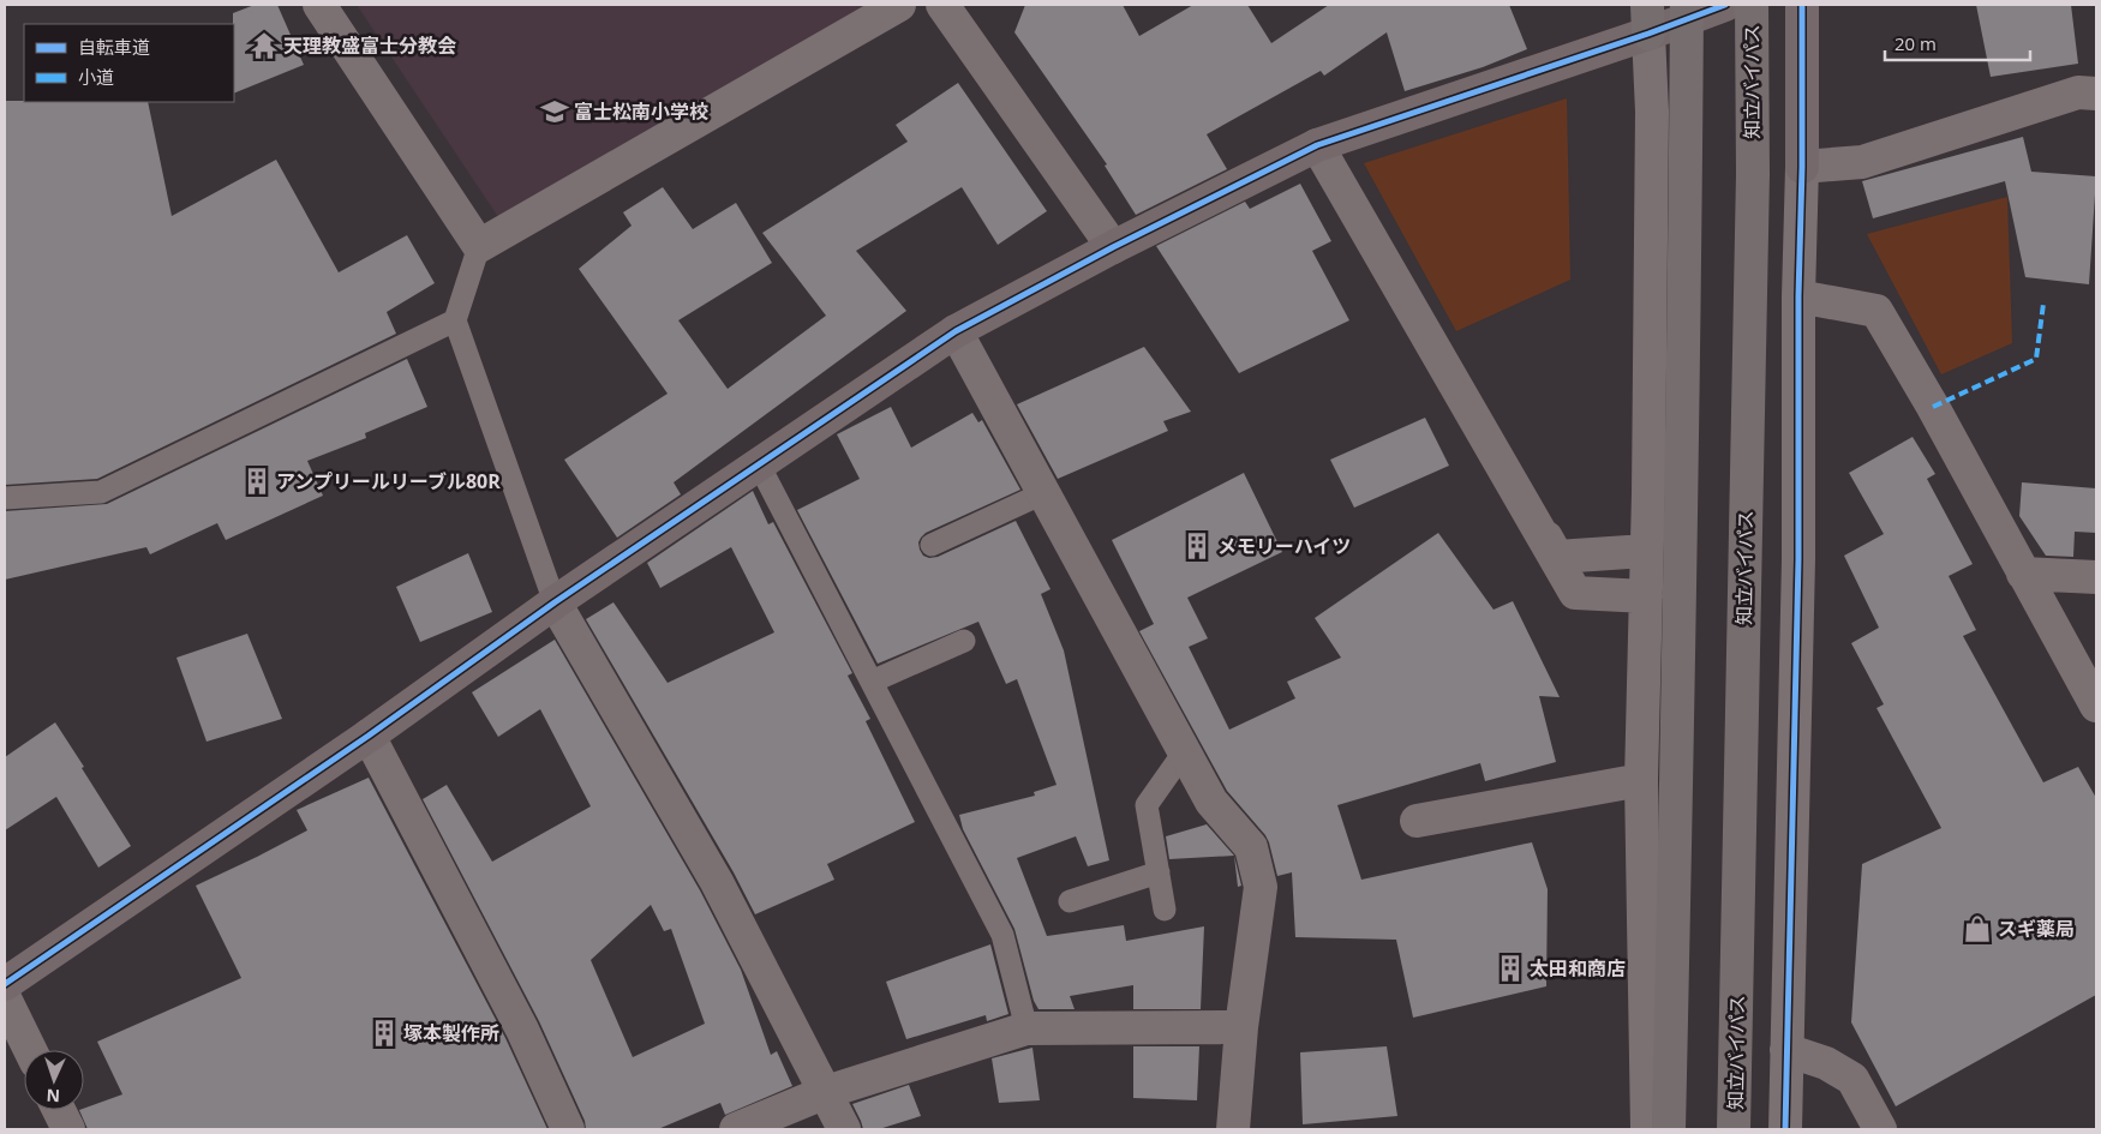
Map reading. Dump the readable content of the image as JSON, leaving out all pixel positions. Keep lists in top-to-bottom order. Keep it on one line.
{"streets":{"highway":["知立バイパス"]},"places":{"temple":["天理教盛富士分教会"],"school or university":["富士松南小学校"],"building":["アンプリールリーブル80R","メモリーハイツ","太田和商店","塚本製作所"],"shop":["スギ薬局"]},"legend":["自転車道","小道"],"scale_bar":"20 m","north":"bottom"}
